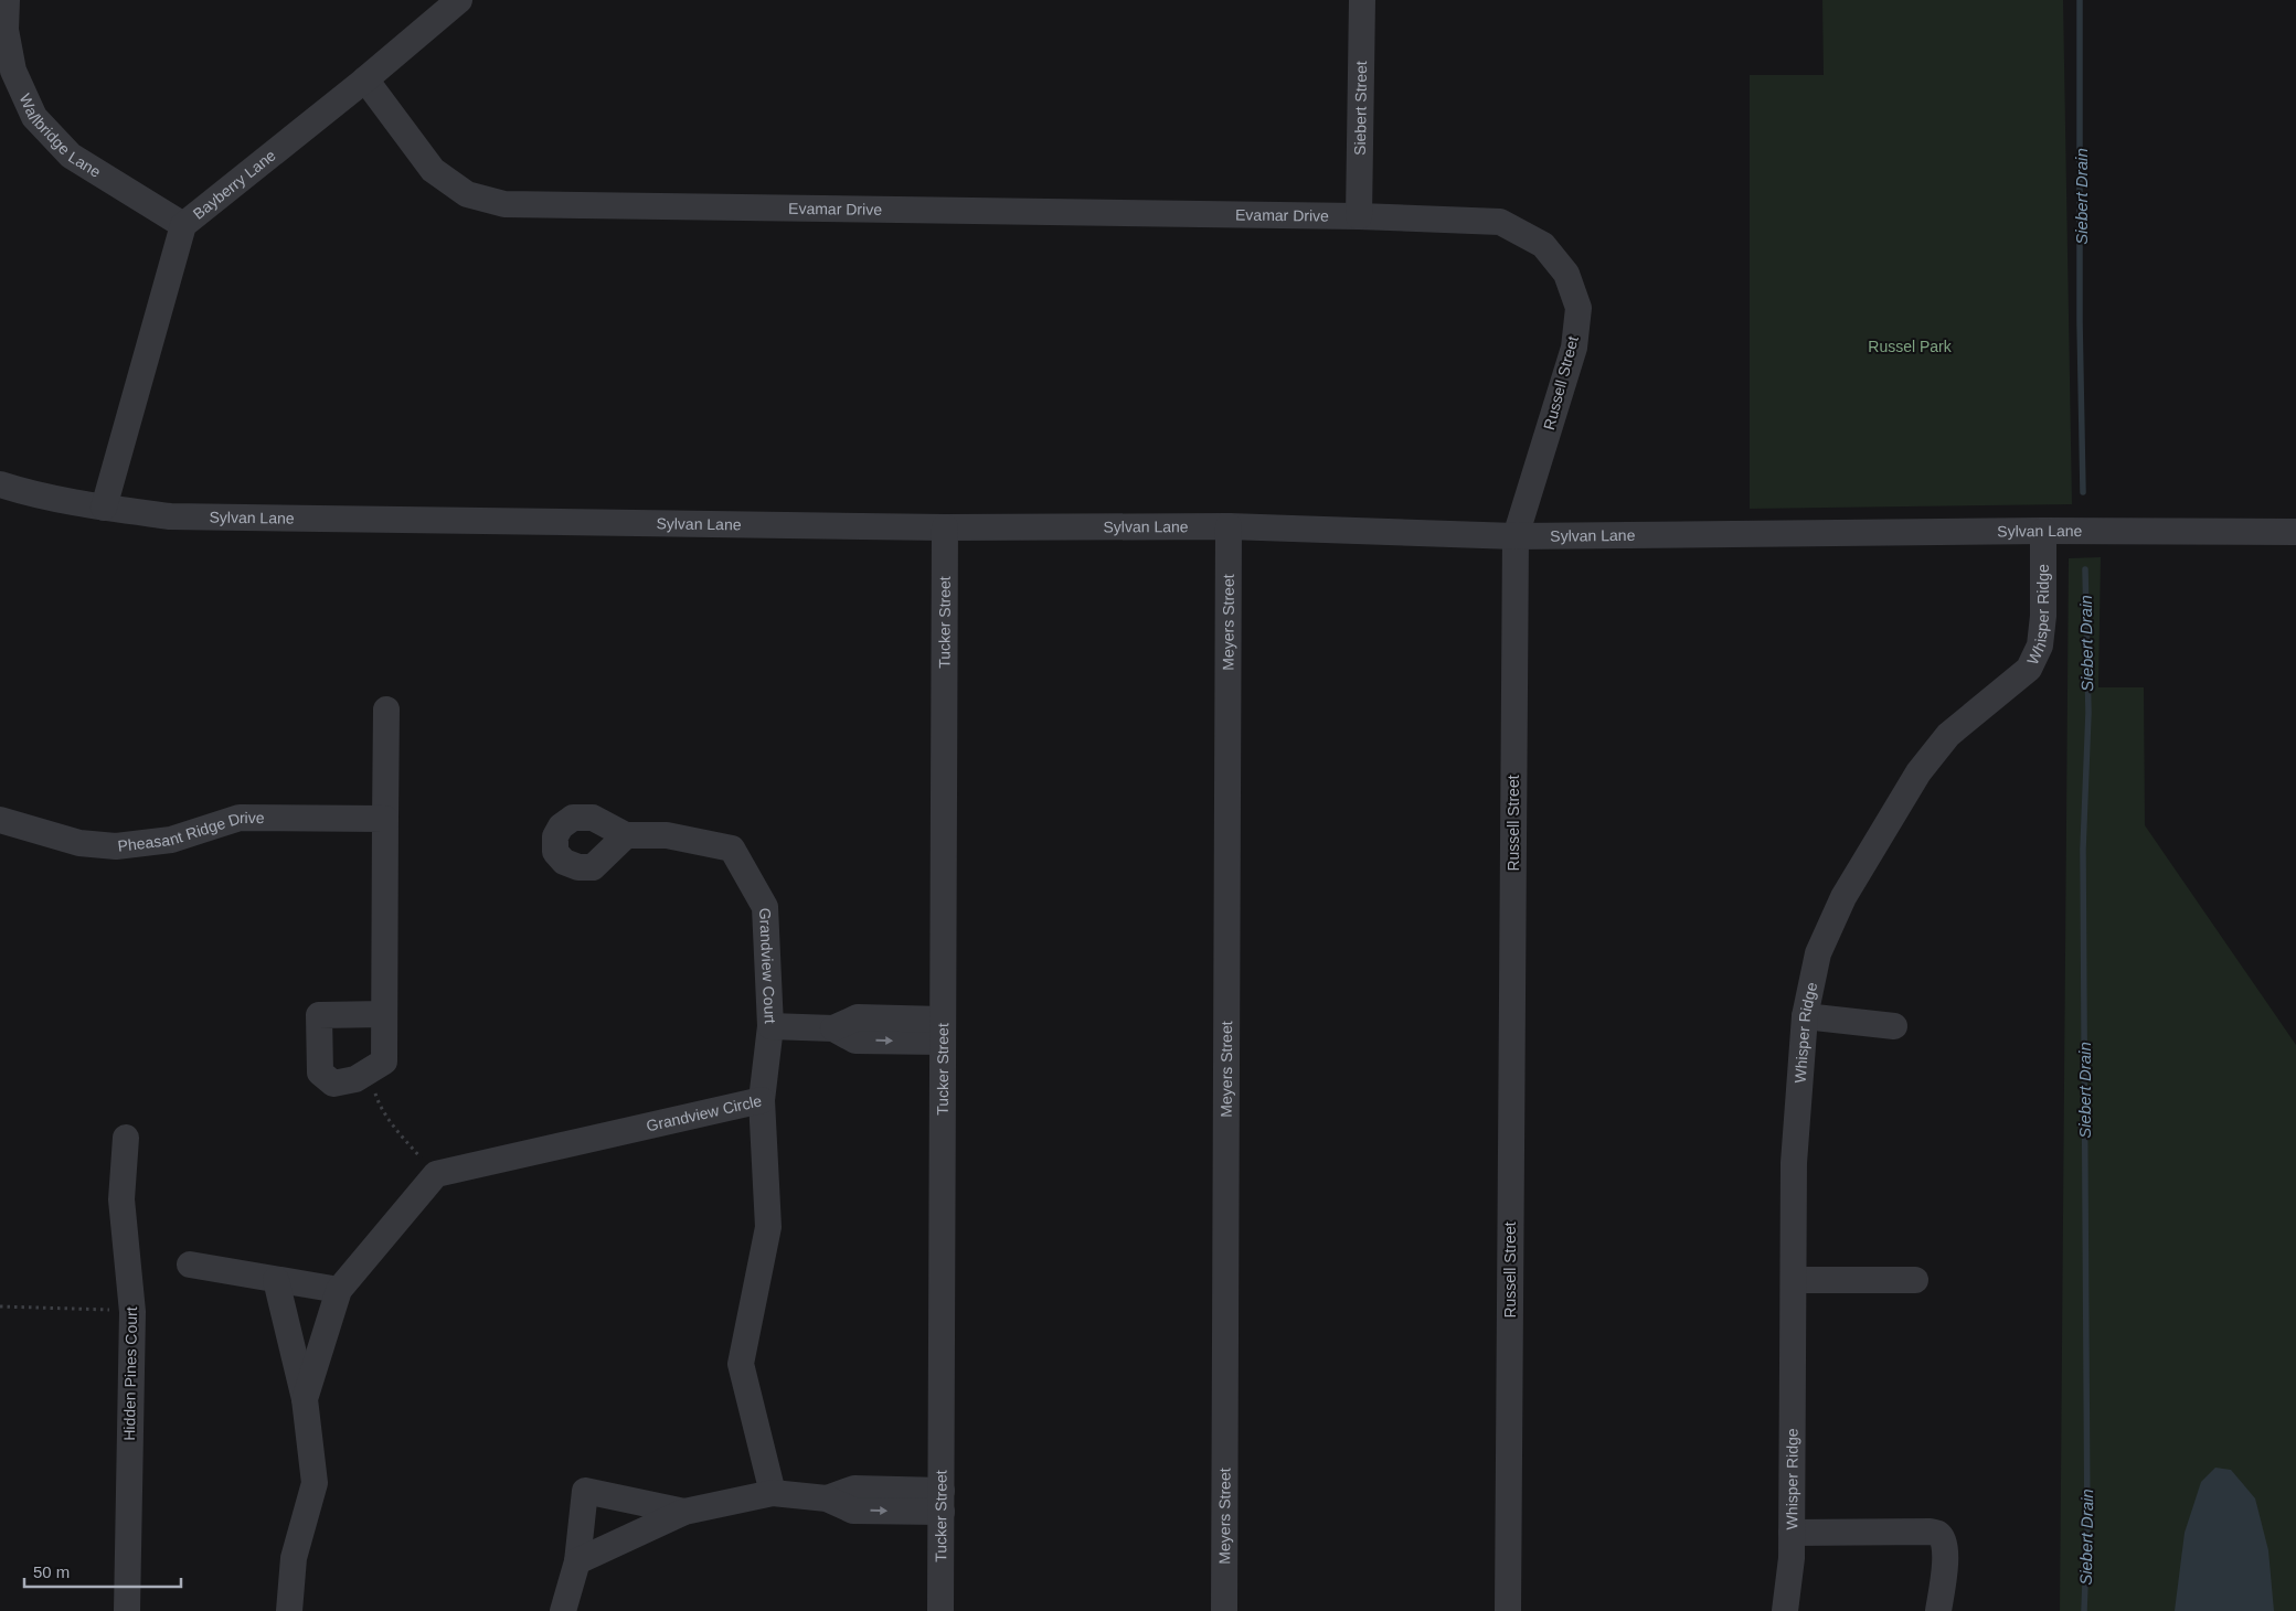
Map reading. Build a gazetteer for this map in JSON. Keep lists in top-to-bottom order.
{
  "streets": {
    "street": [
      "Siebert Street",
      "Wallbridge Lane",
      "Bayberry Lane",
      "Evamar Drive",
      "Russell Street",
      "Sylvan Lane",
      "Whisper Ridge",
      "Tucker Street",
      "Meyers Street",
      "Pheasant Ridge Drive",
      "Grandview Court",
      "Grandview Circle",
      "Hidden Pines Court"
    ]
  },
  "crossings": [
    ["Siebert Street", "Evamar Drive"],
    ["Siebert Street", "Russell Street"],
    ["Wallbridge Lane", "Bayberry Lane"],
    ["Bayberry Lane", "Evamar Drive"],
    ["Bayberry Lane", "Sylvan Lane"],
    ["Evamar Drive", "Russell Street"],
    ["Russell Street", "Sylvan Lane"],
    ["Sylvan Lane", "Whisper Ridge"],
    ["Sylvan Lane", "Tucker Street"],
    ["Sylvan Lane", "Meyers Street"],
    ["Grandview Court", "Grandview Circle"]
  ],
  "water": ["Siebert Drain"],
  "parks": ["Russel Park"],
  "scale_bar": "50 m"
}
